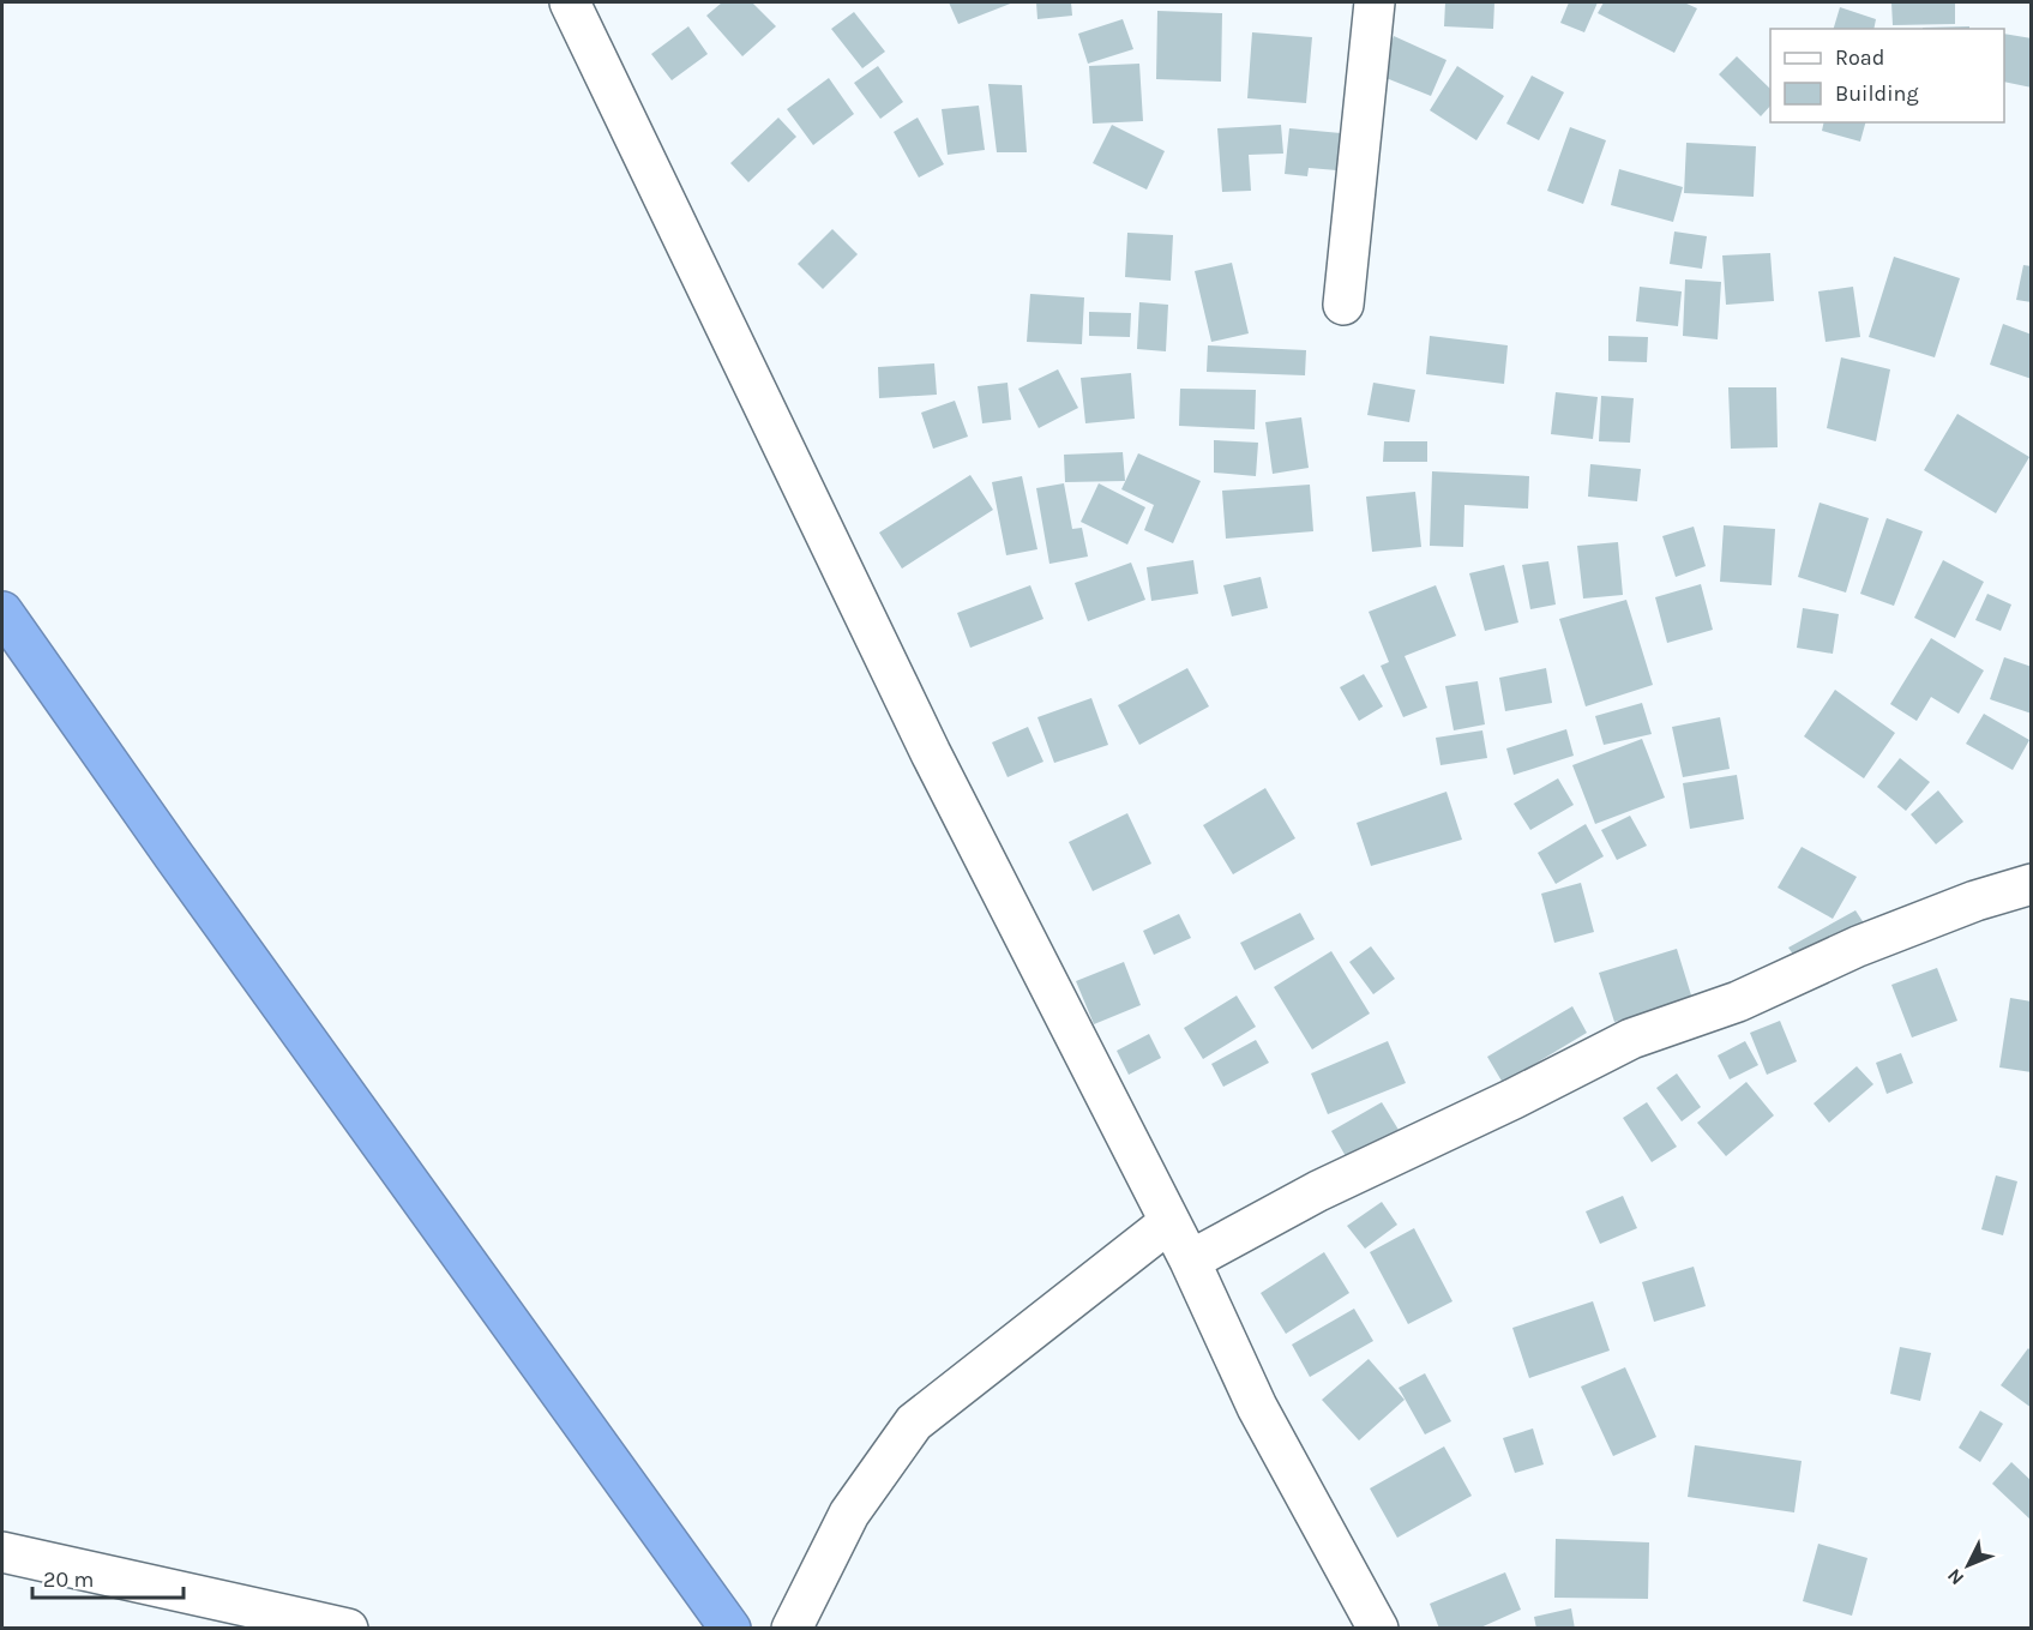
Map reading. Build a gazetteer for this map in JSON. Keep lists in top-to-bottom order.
{
  "legend": ["Road", "Building"],
  "scale_bar": "20 m",
  "north": "bottom left"
}
